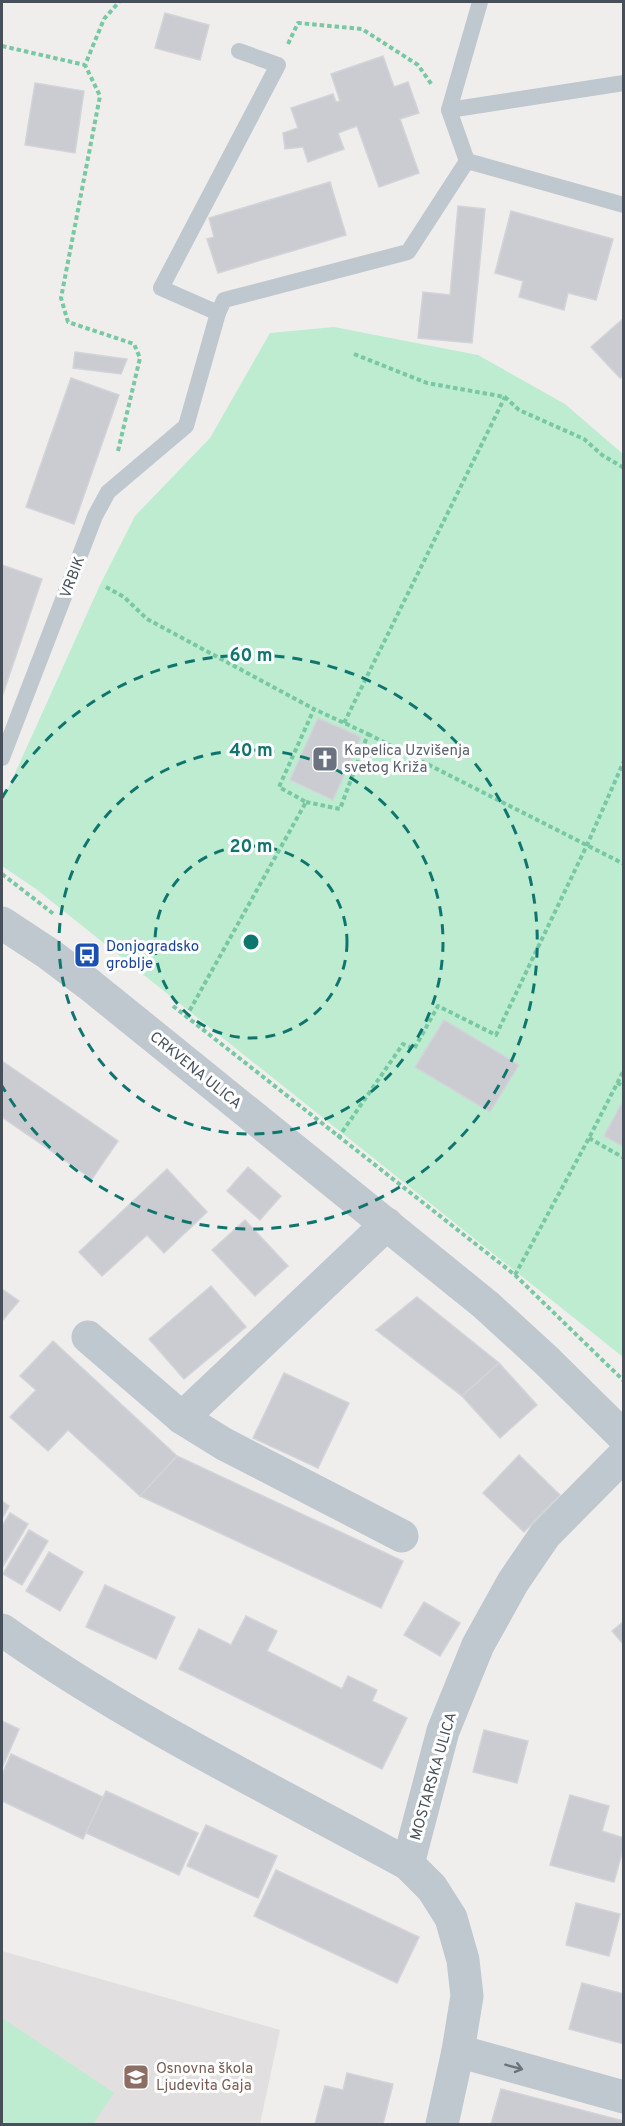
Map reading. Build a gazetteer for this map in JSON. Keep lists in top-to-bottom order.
{
  "streets": {
    "street": ["CRKVENA ULICA", "MOSTARSKA ULICA"],
    "lane": ["VRBIK"]
  },
  "places": {
    "church": ["Kapelica Uzvišenja svetog Križa"],
    "bus stop": ["Donjogradsko groblje"],
    "school or university": ["Osnovna škola Ljudevita Gaja"]
  },
  "rings": ["60 m", "40 m", "20 m"]
}
